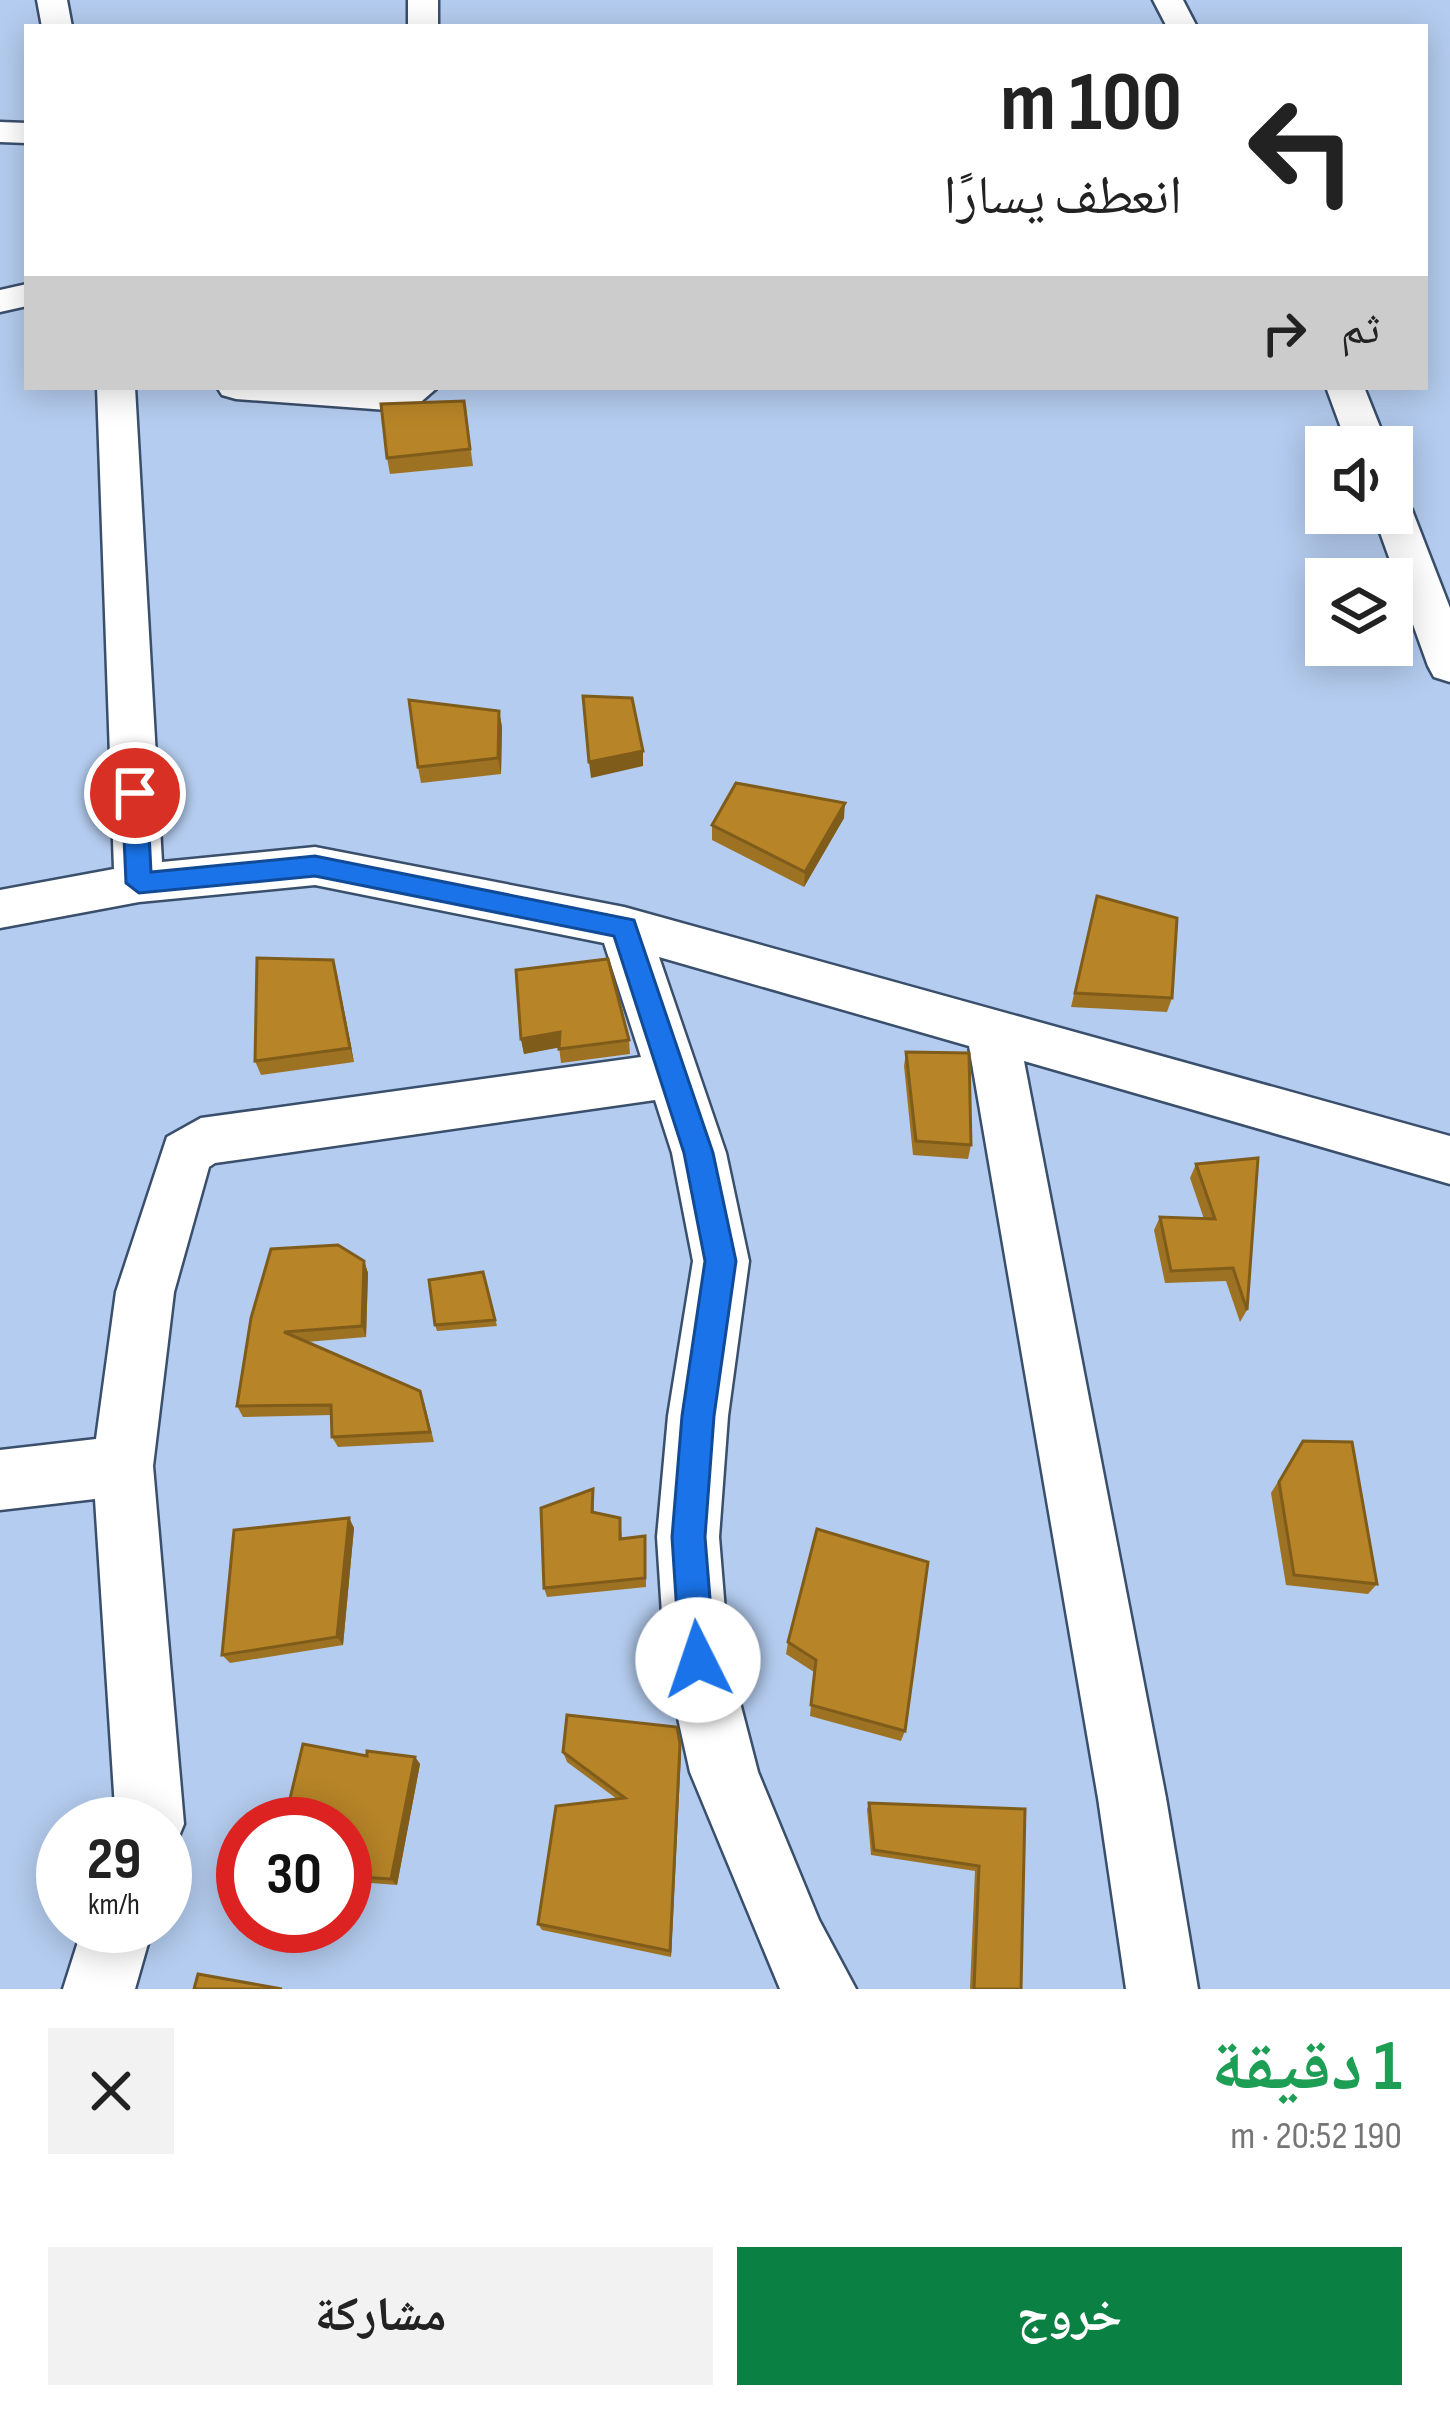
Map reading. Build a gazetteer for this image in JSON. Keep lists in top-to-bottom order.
{
  "page": {
    "turn": ["100 m", "انعطف يسارًا"],
    "then": "ثم",
    "speed": "29 km/h",
    "limit": "30",
    "heading": ["1 دقيقة", "190 m · 20:52"],
    "buttons": ["خروج", "مشاركة"]
  }
}
